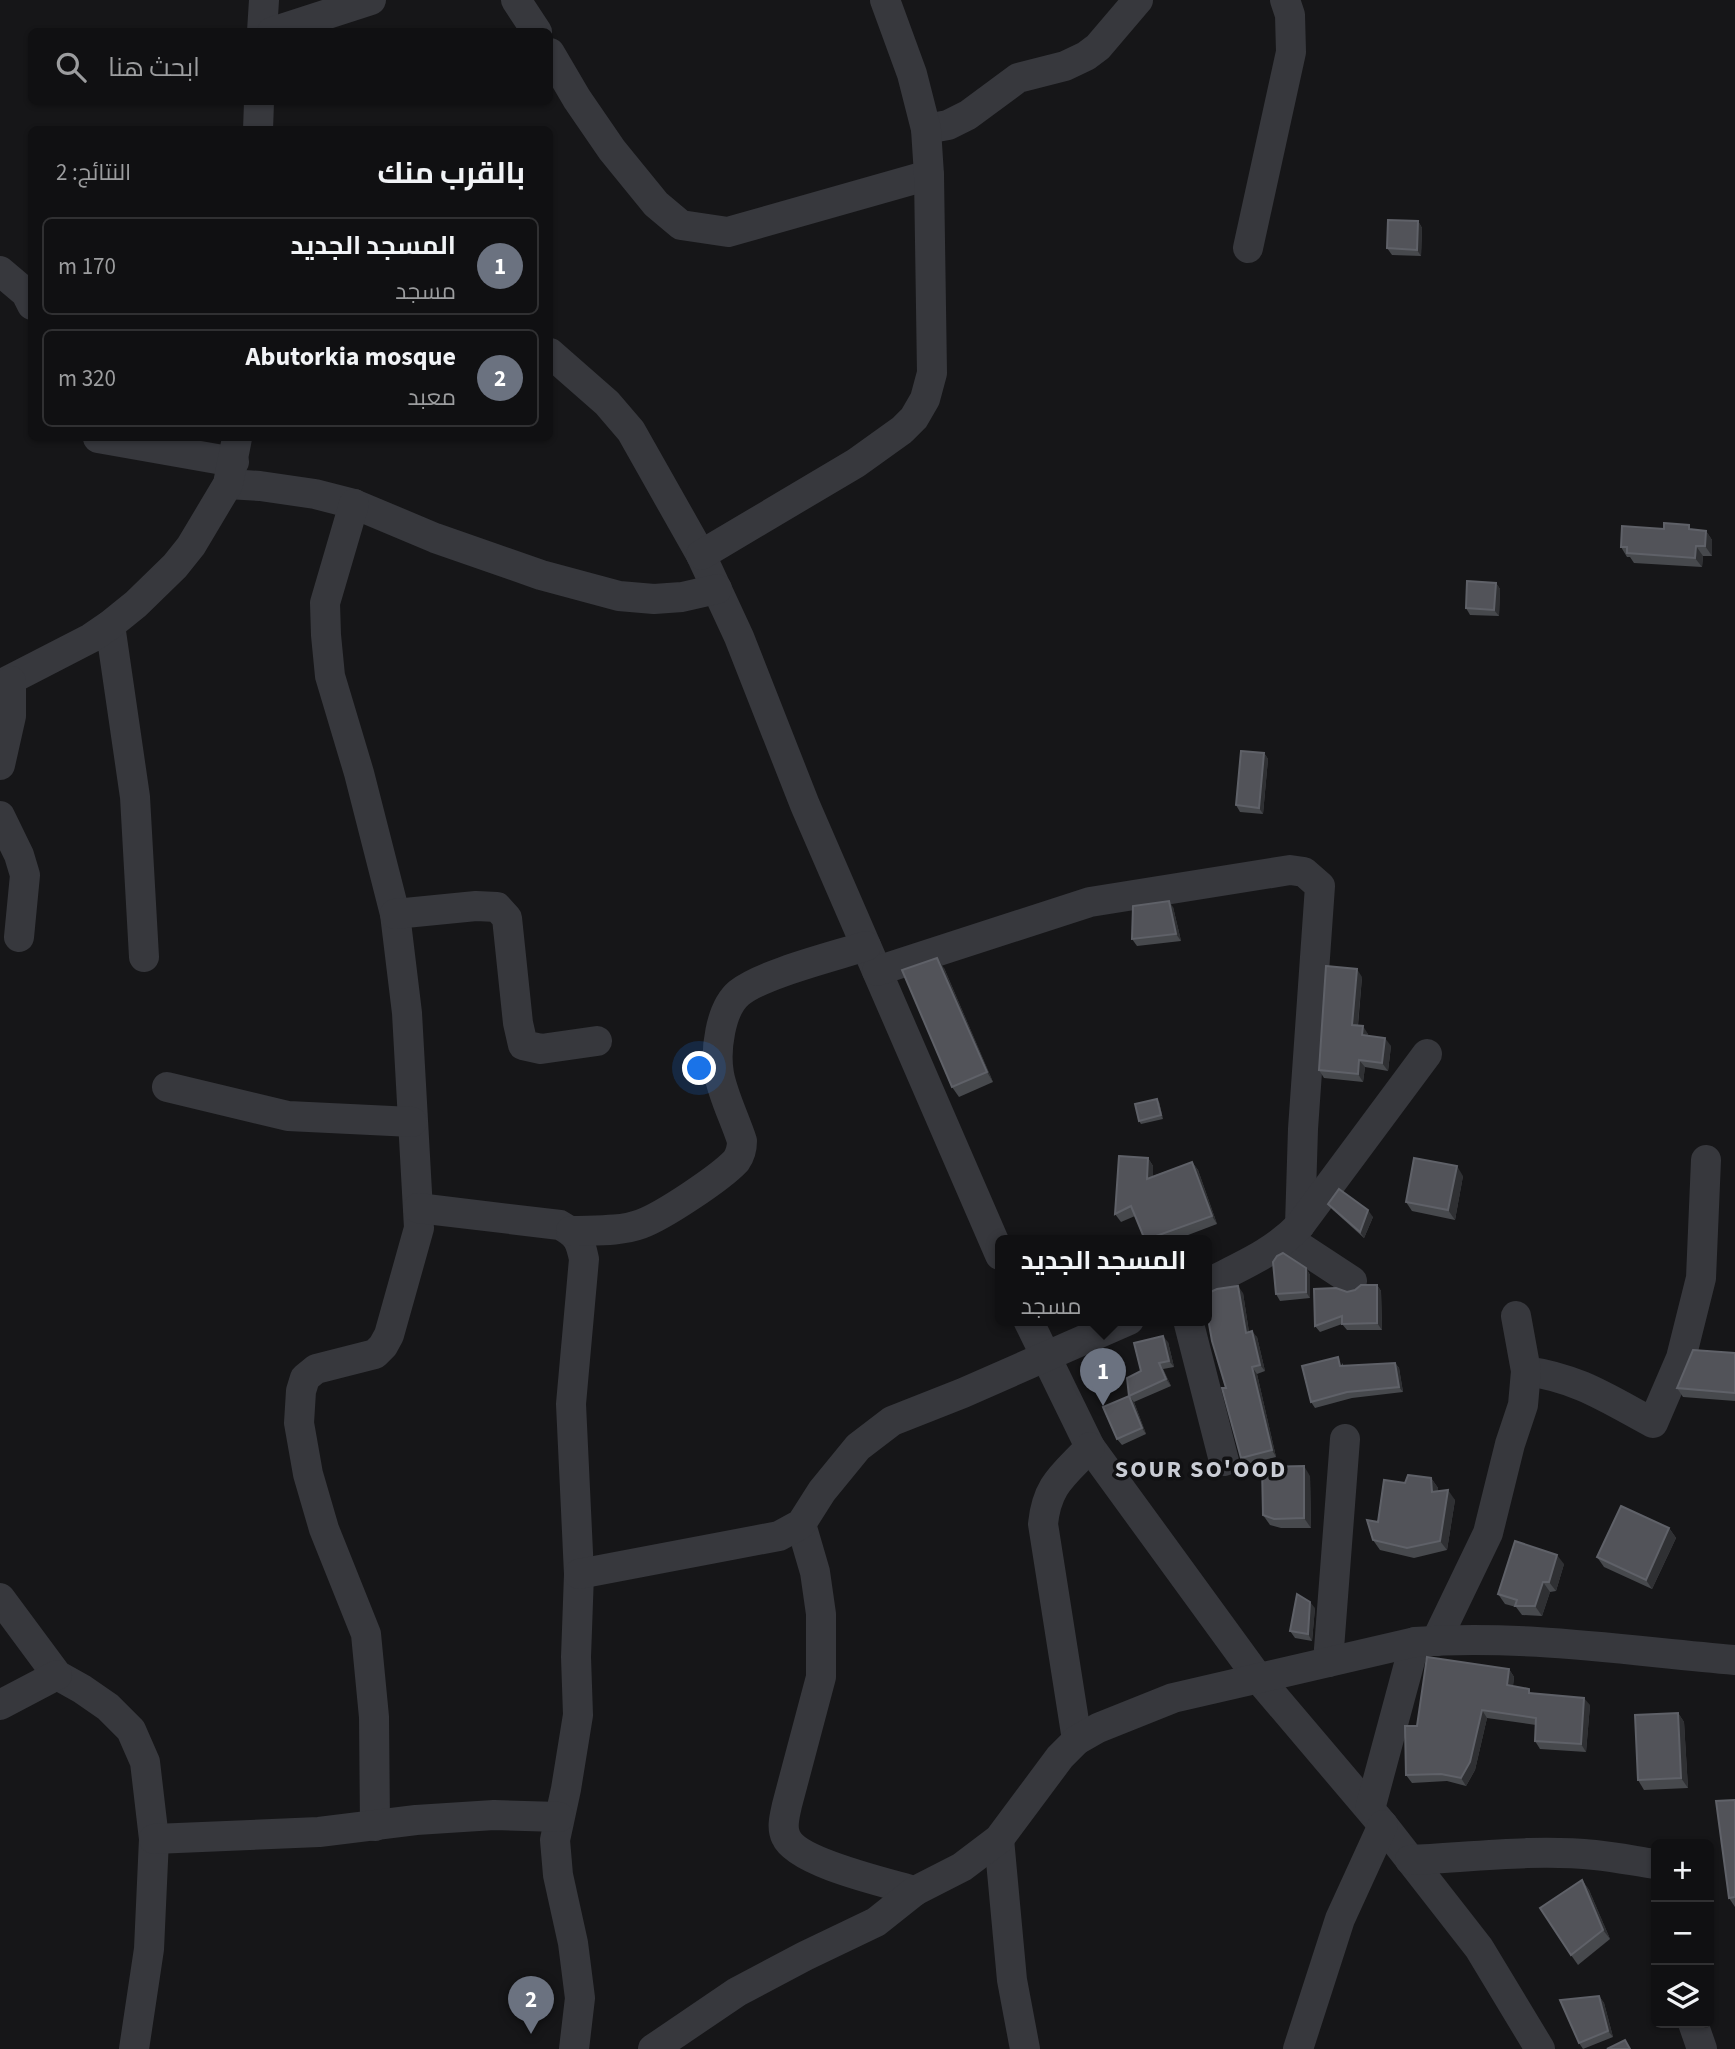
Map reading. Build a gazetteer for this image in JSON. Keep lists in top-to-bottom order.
{
  "districts": ["SOUR SO'OOD"],
  "page": {
    "search": "ابحث هنا",
    "heading": ["بالقرب منك", "النتائج: 2"],
    "list": [
      {
        "mark": "1",
        "name": "المسجد الجديد",
        "note": "مسجد",
        "value": "170 m"
      },
      {
        "mark": "2",
        "name": "Abutorkia mosque",
        "note": "معبد",
        "value": "320 m"
      }
    ],
    "popup": ["المسجد الجديد", "مسجد"],
    "pins": ["1", "2"],
    "map_buttons": ["+", "−"]
  }
}
